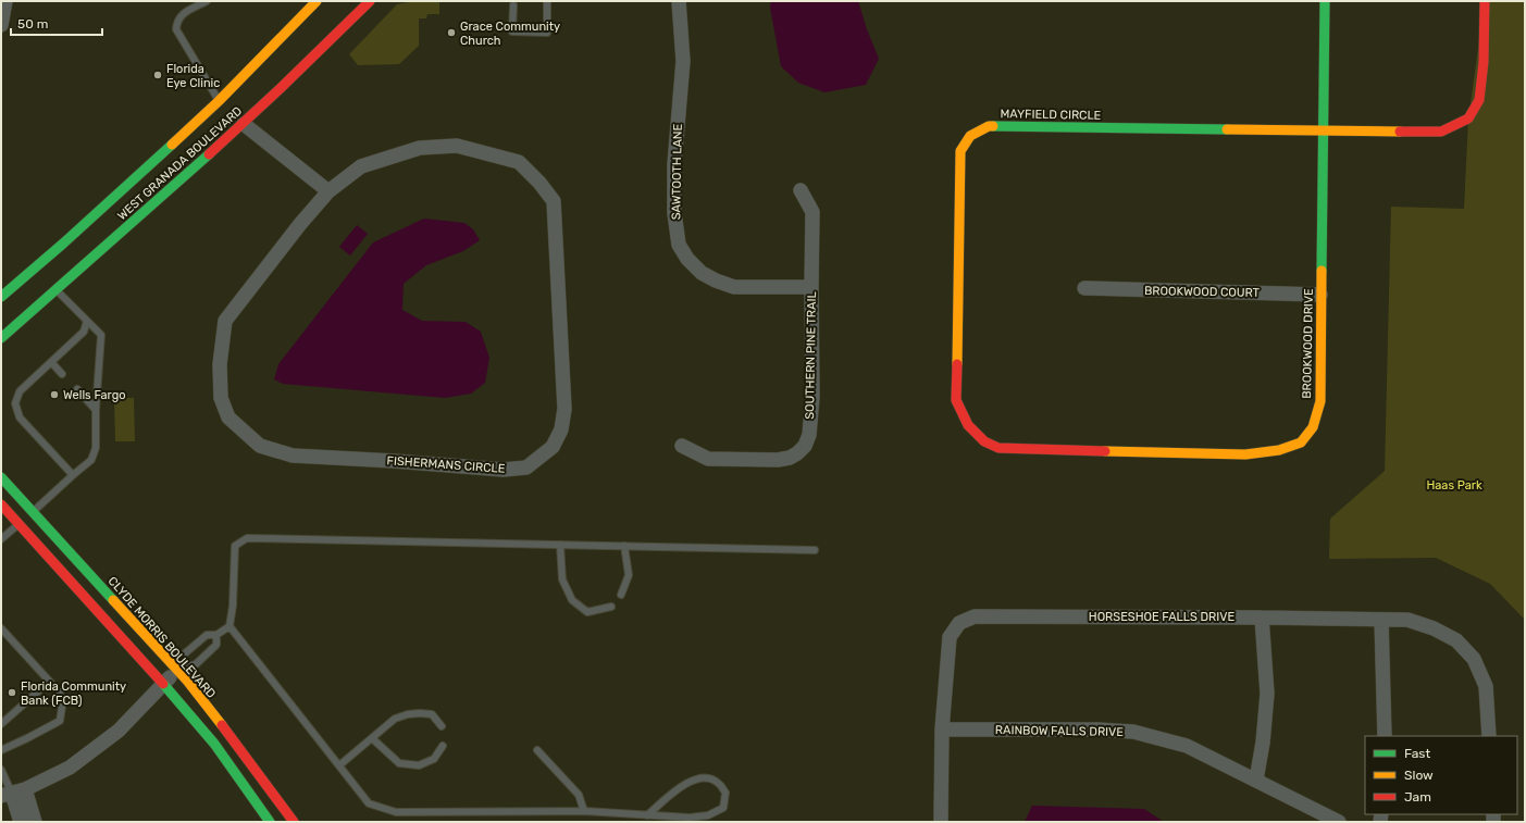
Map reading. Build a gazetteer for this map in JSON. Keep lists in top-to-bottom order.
{
  "streets": {
    "street": [
      "MAYFIELD CIRCLE",
      "WEST GRANADA BOULEVARD",
      "SAWTOOTH LANE",
      "BROOKWOOD COURT",
      "BROOKWOOD DRIVE",
      "SOUTHERN PINE TRAIL",
      "FISHERMANS CIRCLE",
      "HORSESHOE FALLS DRIVE",
      "CLYDE MORRIS BOULEVARD",
      "RAINBOW FALLS DRIVE"
    ]
  },
  "crossings": [
    ["MAYFIELD CIRCLE", "BROOKWOOD DRIVE"],
    ["SAWTOOTH LANE", "SOUTHERN PINE TRAIL"],
    ["BROOKWOOD COURT", "BROOKWOOD DRIVE"],
    ["HORSESHOE FALLS DRIVE", "RAINBOW FALLS DRIVE"]
  ],
  "parks": ["Haas Park"],
  "places": [
    "Grace Community Church",
    "Florida Eye Clinic",
    "Wells Fargo",
    "Florida Community Bank (FCB)"
  ],
  "legend": ["Fast", "Slow", "Jam"],
  "scale_bar": "50 m"
}
